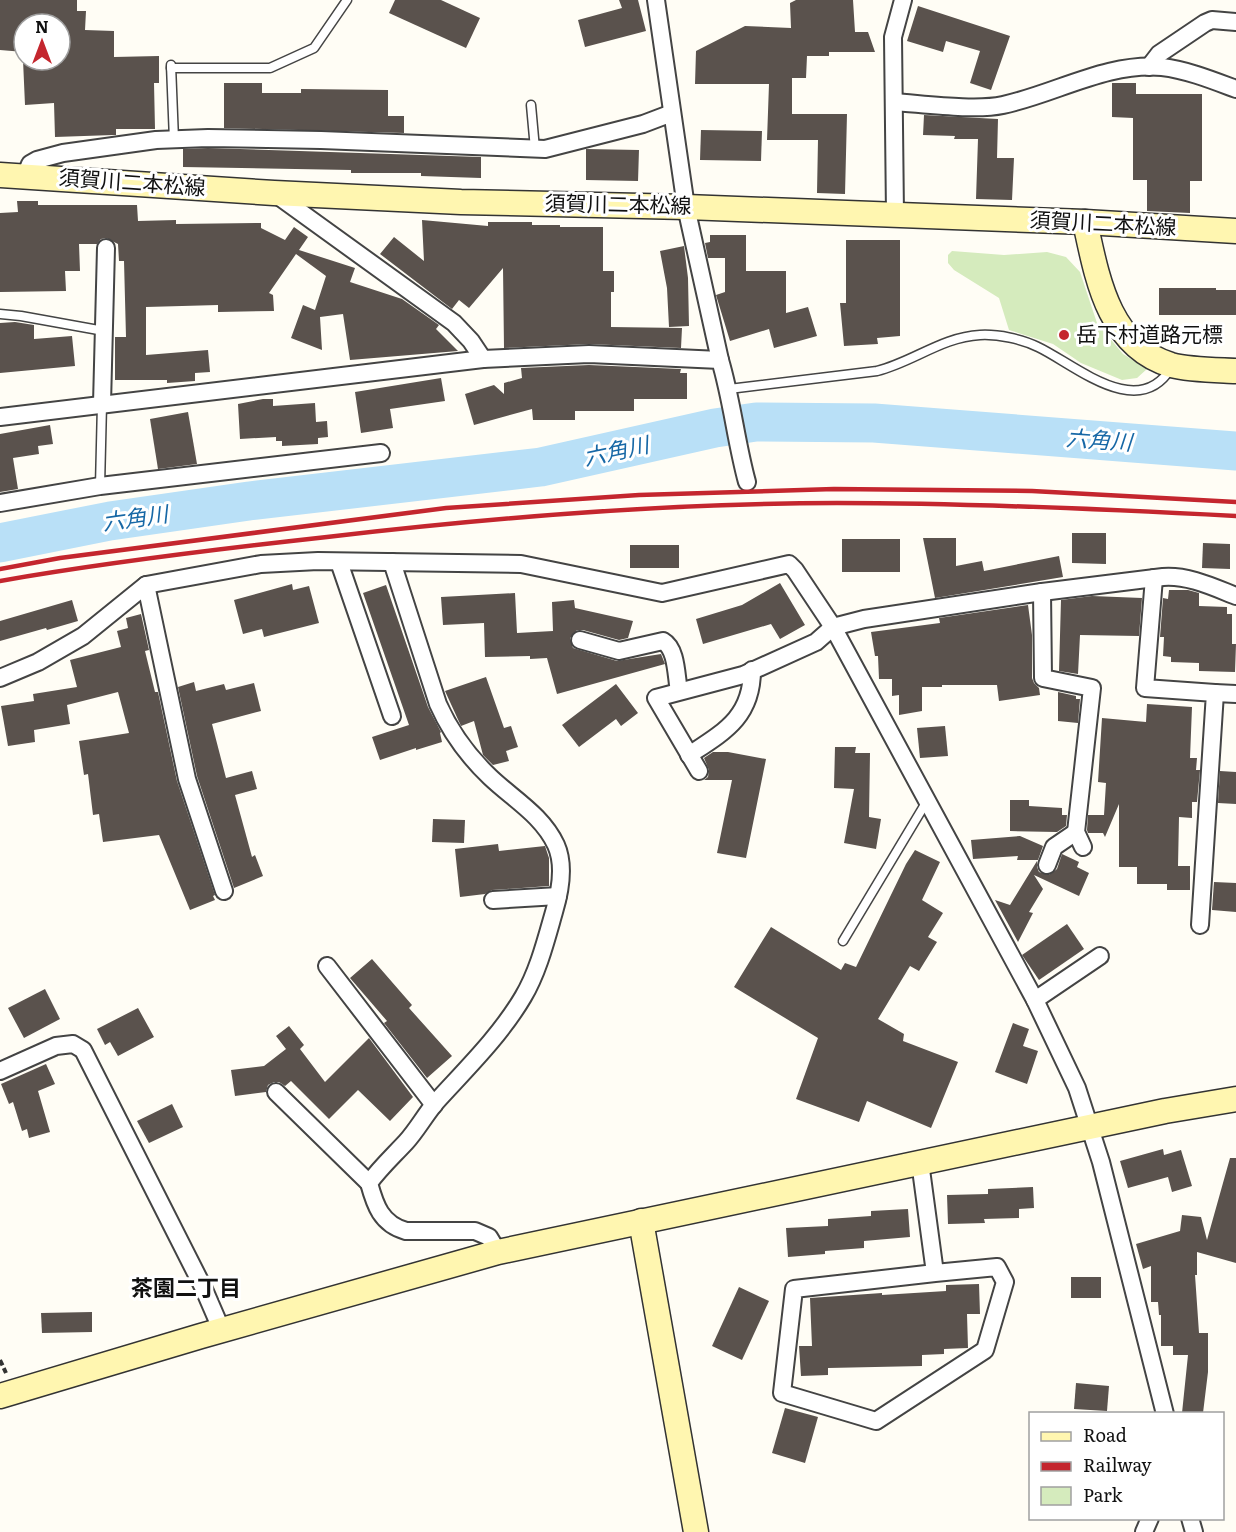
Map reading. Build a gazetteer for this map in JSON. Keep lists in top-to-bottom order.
{
  "streets": {
    "street": ["須賀川二本松線"]
  },
  "districts": ["茶園二丁目"],
  "water": ["六角川"],
  "places": ["岳下村道路元標"],
  "legend": ["Road", "Railway", "Park"],
  "north": "top"
}
